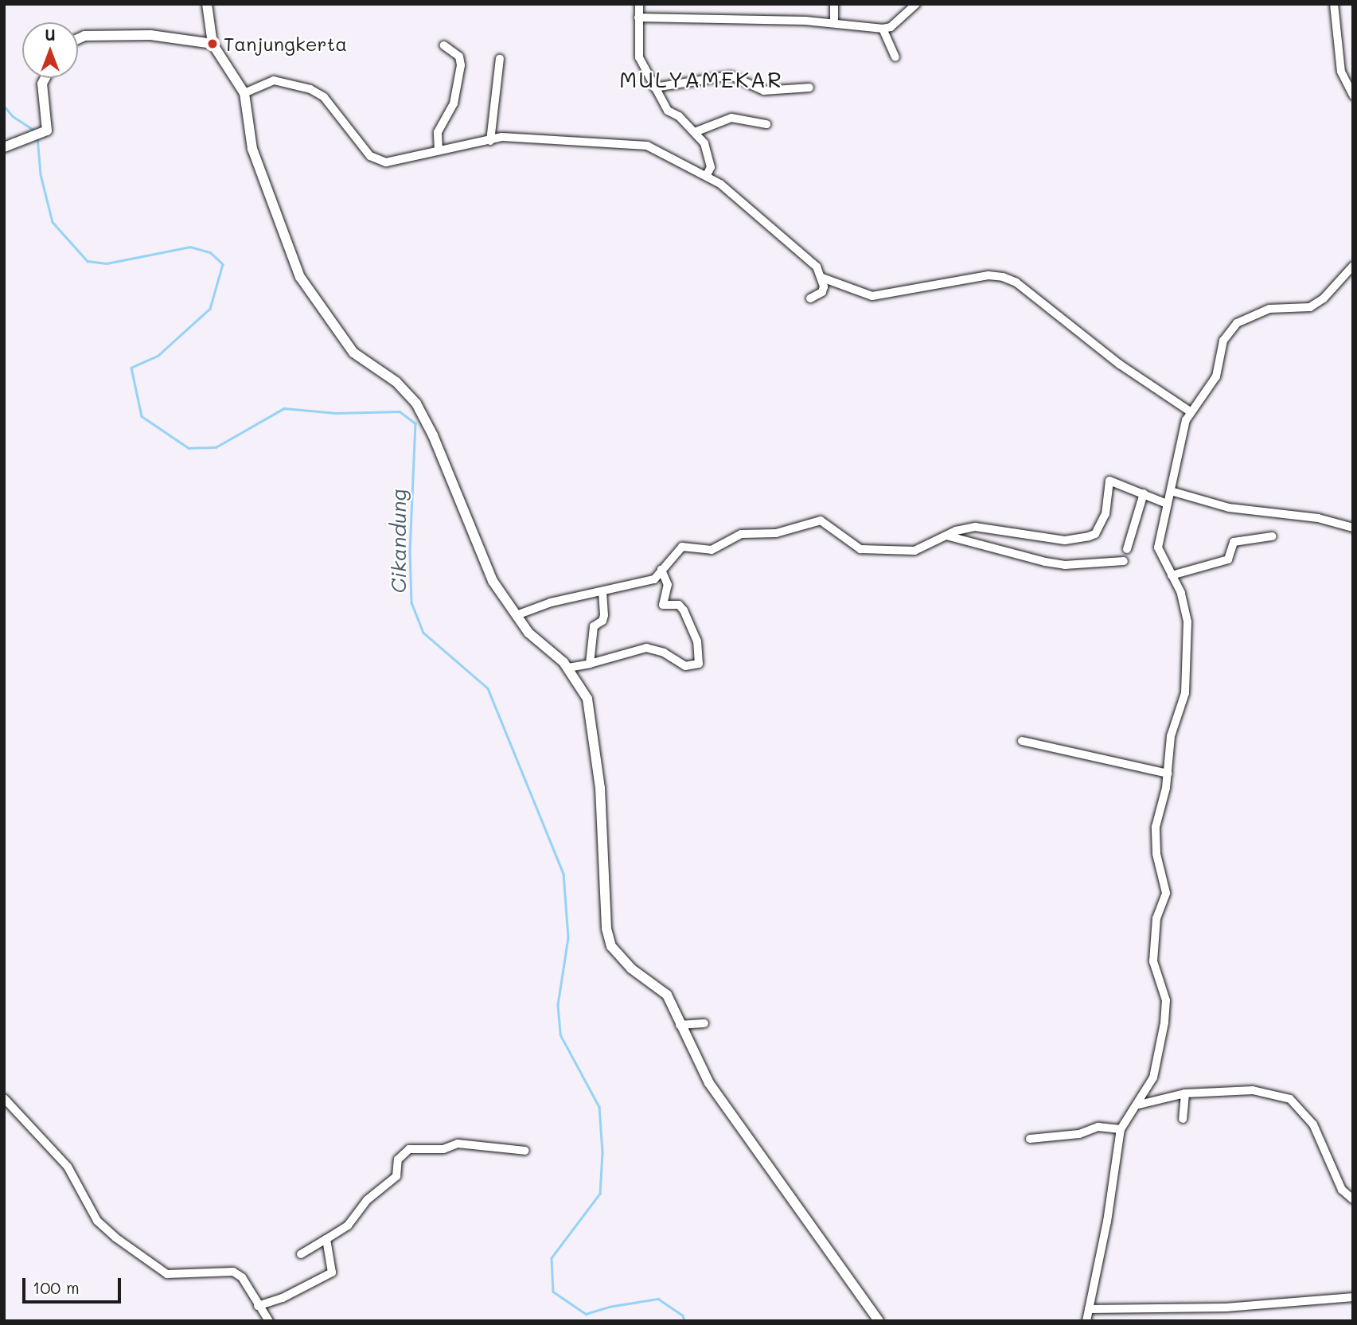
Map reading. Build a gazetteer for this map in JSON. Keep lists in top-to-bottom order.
{
  "districts": ["MULYAMEKAR"],
  "water": ["Cikandung"],
  "places": ["Tanjungkerta"],
  "scale_bar": "100 m",
  "north": "top"
}
